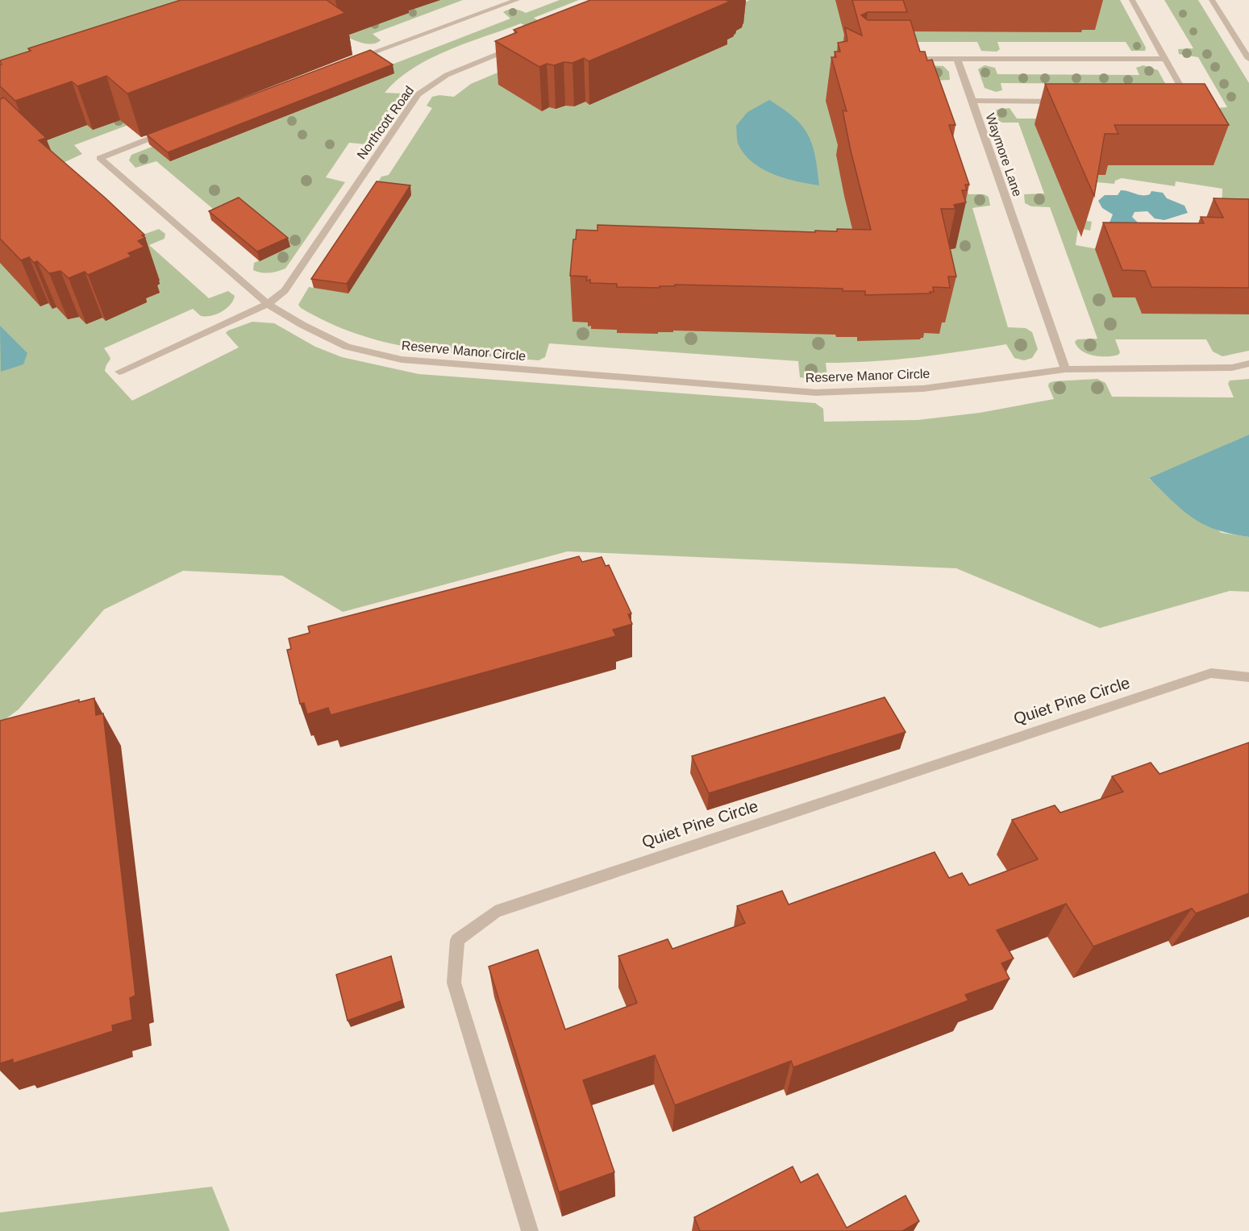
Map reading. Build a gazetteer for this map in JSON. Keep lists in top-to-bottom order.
{
  "streets": {
    "street": [
      "Northcott Road",
      "Waymore Lane",
      "Reserve Manor Circle",
      "Quiet Pine Circle"
    ]
  },
  "crossings": [
    ["Northcott Road", "Reserve Manor Circle"],
    ["Waymore Lane", "Reserve Manor Circle"]
  ]
}
